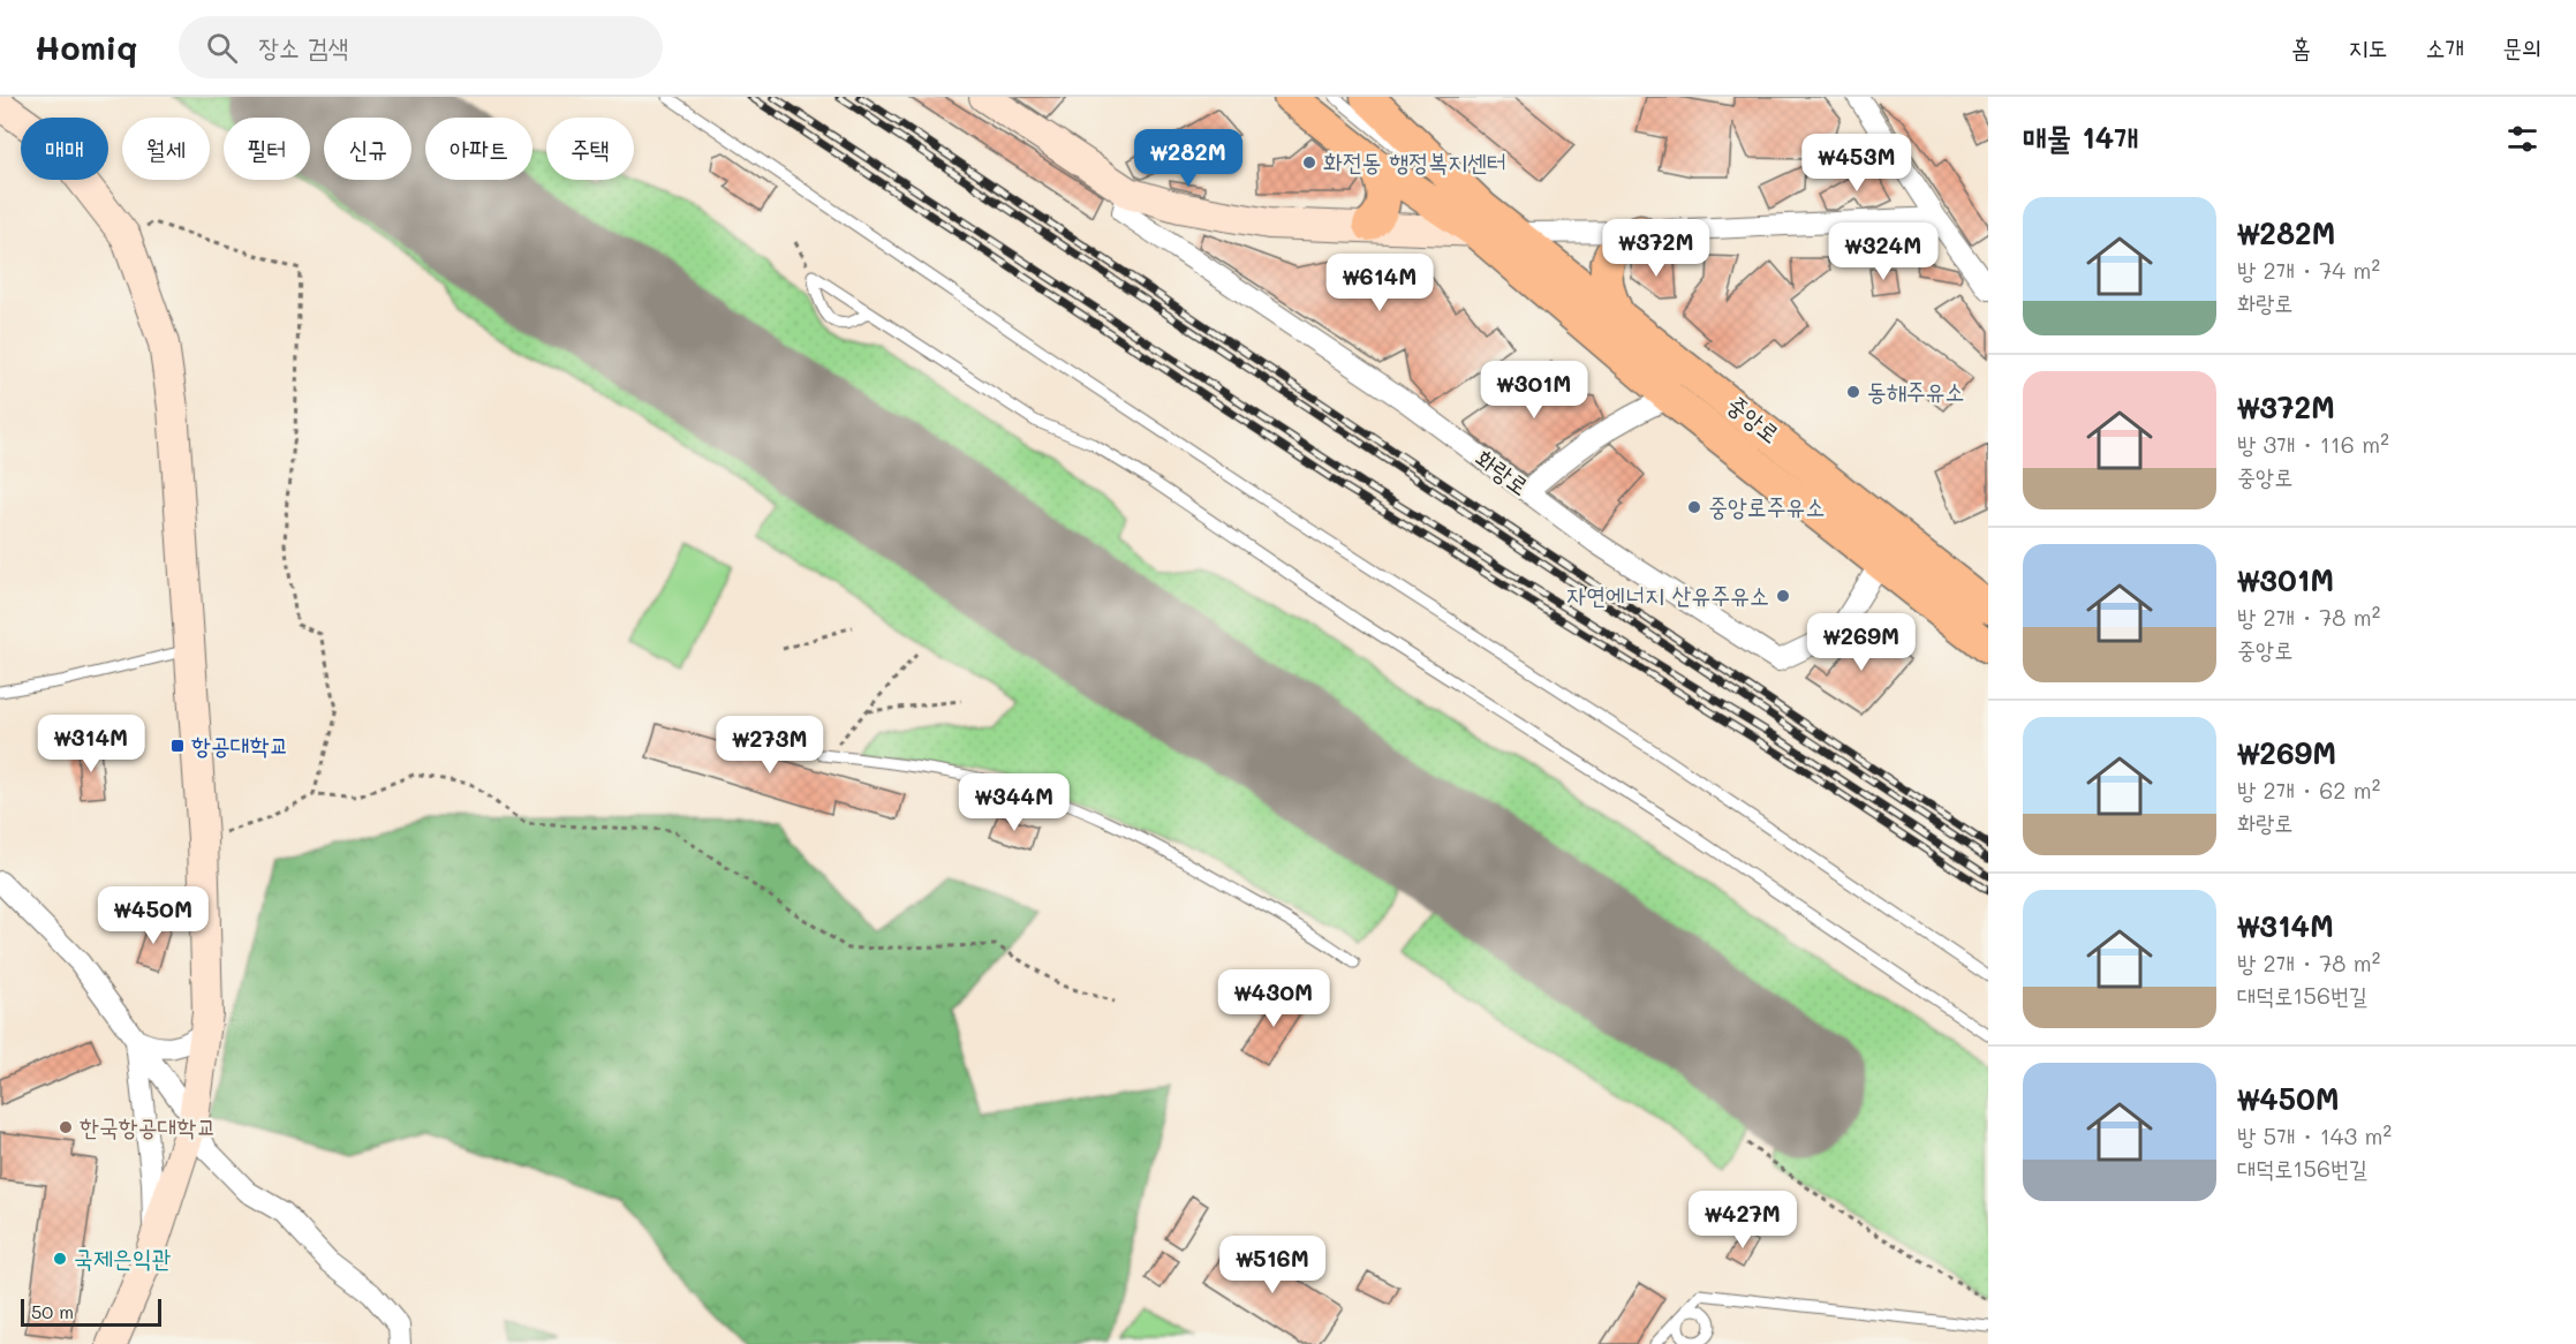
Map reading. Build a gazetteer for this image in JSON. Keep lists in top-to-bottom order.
{
  "streets": {
    "main road": ["중앙로"],
    "street": ["화랑로"]
  },
  "crossings": [
    ["중앙로", "화랑로"]
  ],
  "places": {
    "other": [
      "화전동 행정복지센터",
      "동해주유소",
      "중앙로주유소",
      "자연에너지 산유주유소",
      "한국항공대학교",
      "국제은익관"
    ],
    "transit": ["항공대학교"]
  },
  "scale_bar": "50 m",
  "page": {
    "header": "Homiq",
    "search": "장소 검색",
    "nav": [
      "홈",
      "지도",
      "소개",
      "문의"
    ],
    "heading": "매물 14개",
    "chip": [
      "매매",
      "월세",
      "필터",
      "신규",
      "아파트",
      "주택"
    ],
    "price": [
      "₩282M",
      "₩453M",
      "₩372M",
      "₩324M",
      "₩614M",
      "₩301M",
      "₩269M",
      "₩314M",
      "₩273M",
      "₩344M",
      "₩450M",
      "₩430M",
      "₩427M",
      "₩516M"
    ],
    "list": [
      {
        "name": "₩282M",
        "note": "방 2개 · 74 m² · 화랑로"
      },
      {
        "name": "₩372M",
        "note": "방 3개 · 116 m² · 중앙로"
      },
      {
        "name": "₩301M",
        "note": "방 2개 · 78 m² · 중앙로"
      },
      {
        "name": "₩269M",
        "note": "방 2개 · 62 m² · 화랑로"
      },
      {
        "name": "₩314M",
        "note": "방 2개 · 78 m² · 대덕로156번길"
      },
      {
        "name": "₩450M",
        "note": "방 5개 · 143 m² · 대덕로156번길"
      }
    ],
    "scale": "50 m"
  }
}
